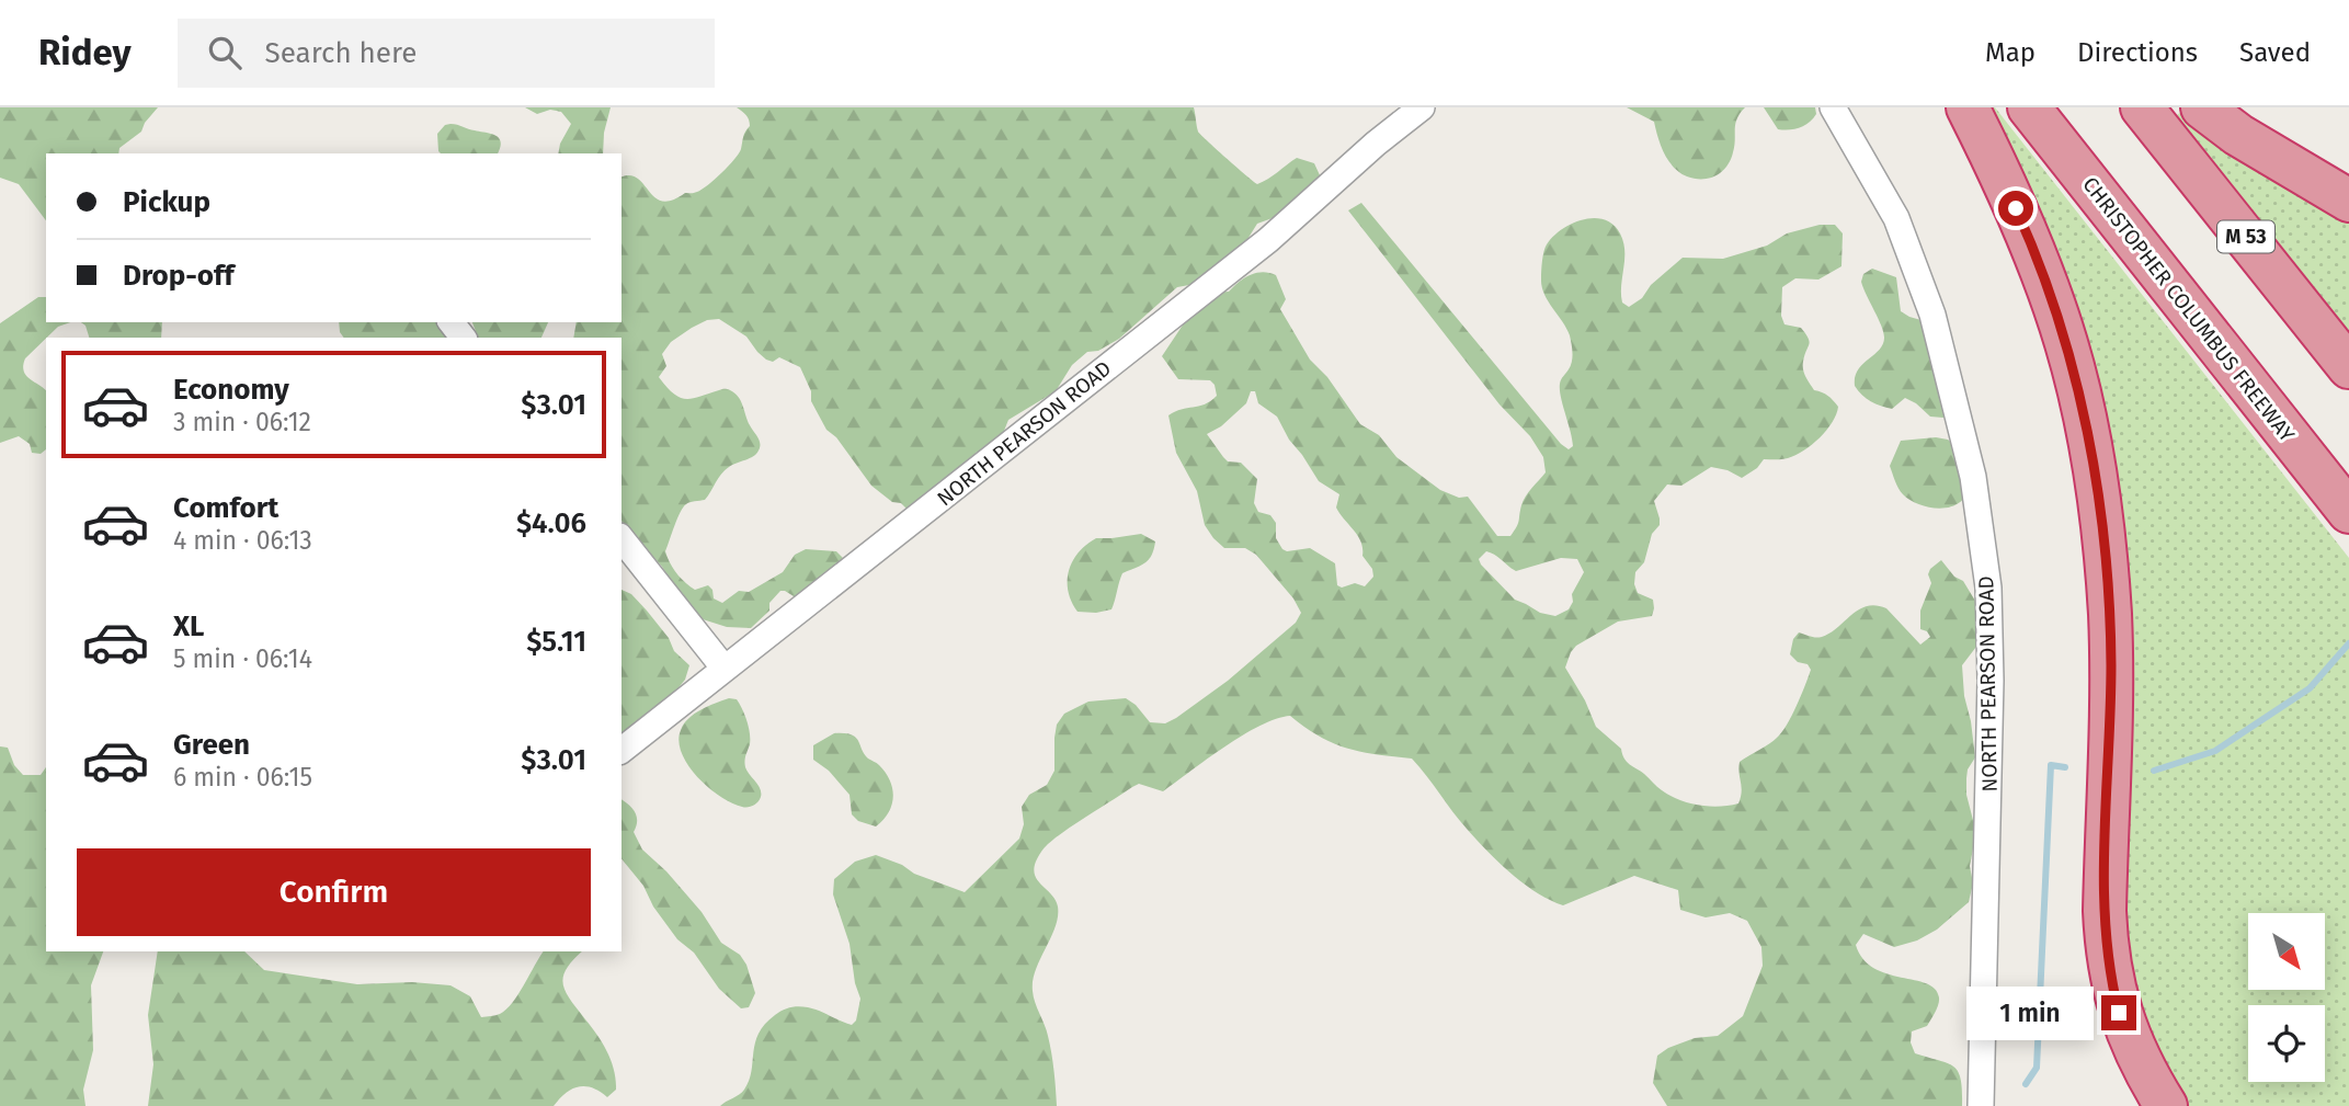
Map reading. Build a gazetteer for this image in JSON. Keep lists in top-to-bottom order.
{
  "streets": {
    "highway": ["M 53", "CHRISTOPHER COLUMBUS FREEWAY"],
    "street": ["NORTH PEARSON ROAD"]
  },
  "north": "bottom right",
  "page": {
    "header": "Ridey",
    "search": "Search here",
    "nav": ["Map", "Directions", "Saved"],
    "banner": ["Pickup", "Drop-off"],
    "list": [
      {
        "name": "Economy",
        "note": "3 min · 06:12",
        "value": "$3.01"
      },
      {
        "name": "Comfort",
        "note": "4 min · 06:13",
        "value": "$4.06"
      },
      {
        "name": "XL",
        "note": "5 min · 06:14",
        "value": "$5.11"
      },
      {
        "name": "Green",
        "note": "6 min · 06:15",
        "value": "$3.01"
      }
    ],
    "buttons": "Confirm",
    "bubble": "1 min"
  }
}
